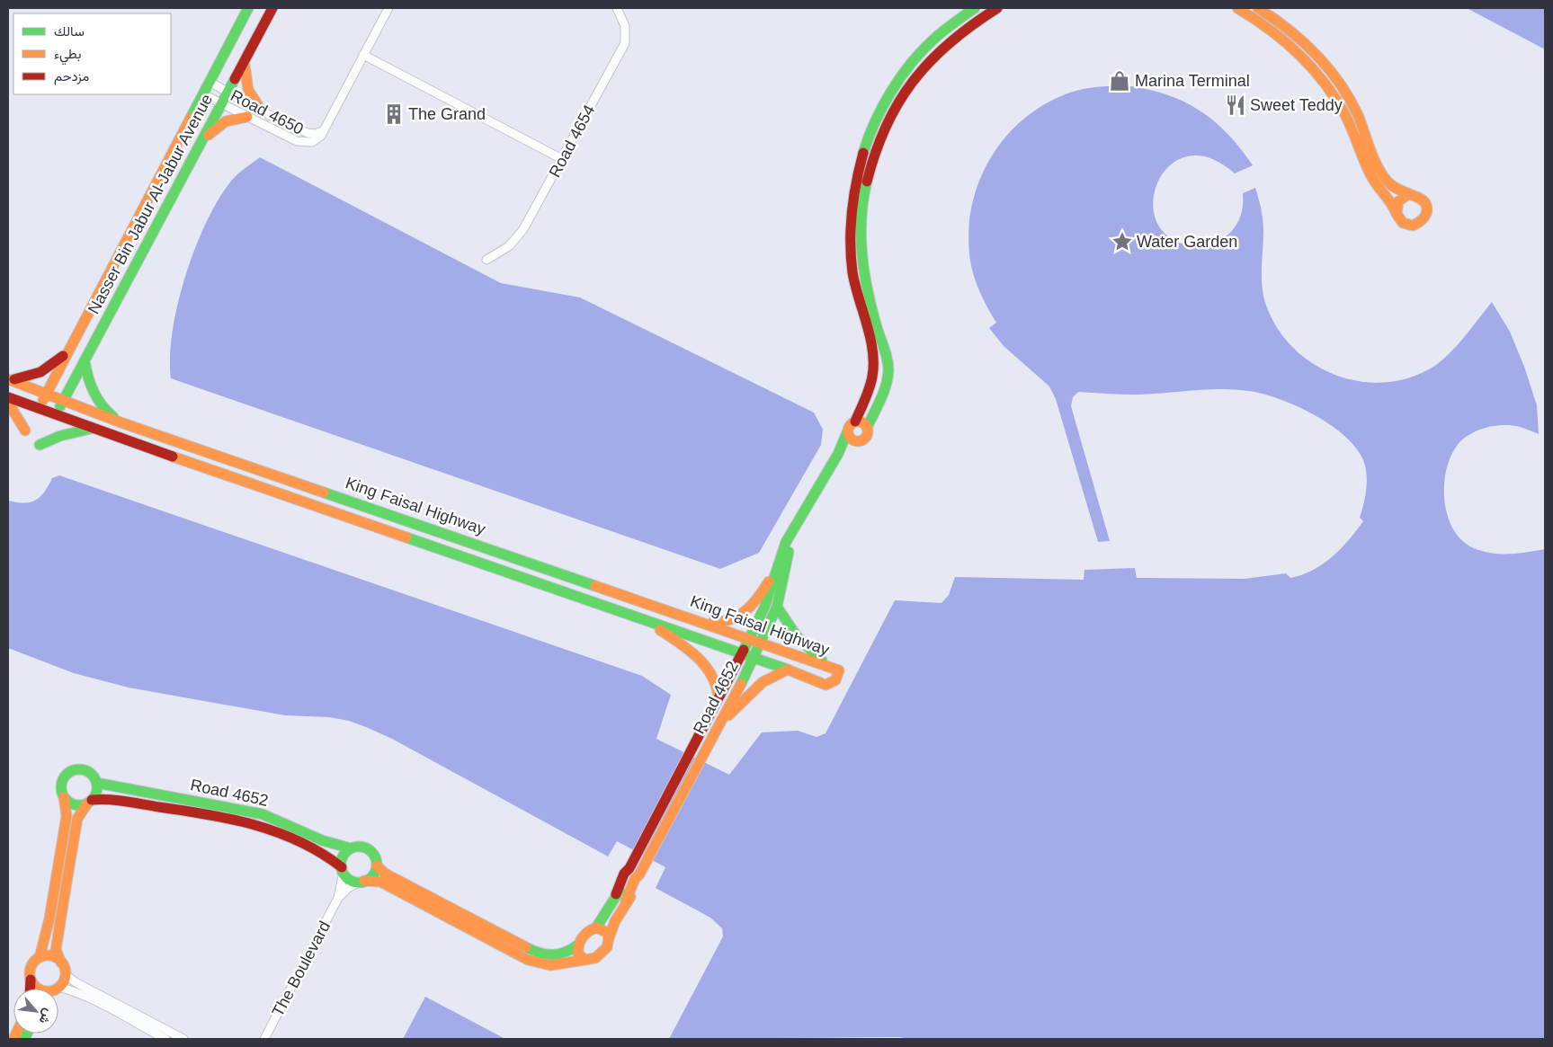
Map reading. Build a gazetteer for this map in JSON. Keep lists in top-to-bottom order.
{
  "streets": {
    "street": [
      "Road 4650",
      "Road 4654",
      "Nasser Bin Jabur Al-Jabur Avenue",
      "King Faisal Highway",
      "Road 4652",
      "The Boulevard"
    ]
  },
  "crossings": [
    ["Road 4650", "Nasser Bin Jabur Al-Jabur Avenue"],
    ["Nasser Bin Jabur Al-Jabur Avenue", "King Faisal Highway"],
    ["King Faisal Highway", "Road 4652"],
    ["Road 4652", "The Boulevard"]
  ],
  "places": {
    "shop": ["Marina Terminal"],
    "restaurant": ["Sweet Teddy"],
    "building": ["The Grand"],
    "place": ["Water Garden"]
  },
  "legend": ["سالك", "بطيء", "مزدحم"],
  "north": "bottom right"
}
